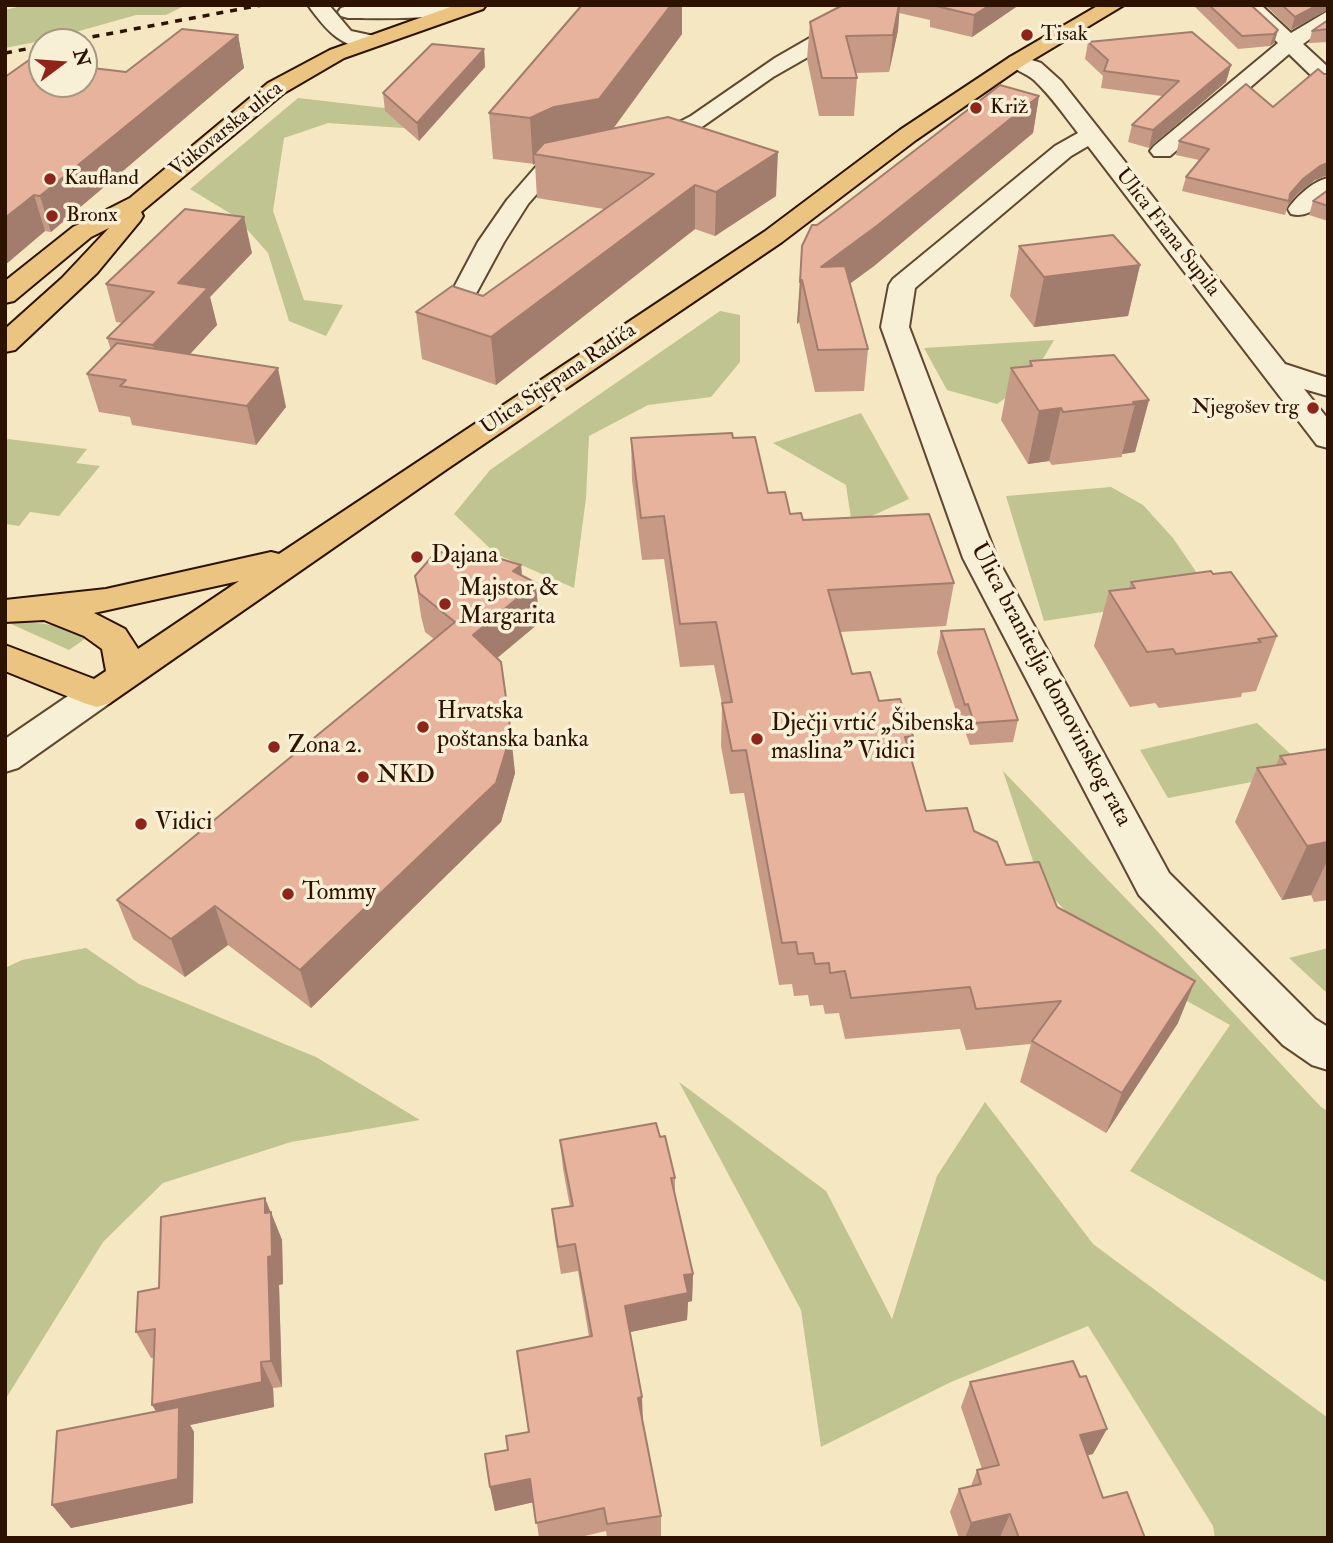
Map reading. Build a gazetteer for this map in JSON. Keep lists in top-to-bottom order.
{
  "streets": {
    "main road": ["Vukovarska ulica", "Ulica Stjepana Radića"],
    "street": ["Ulica Frana Supila", "Ulica branitelja domovinskog rata"]
  },
  "crossings": [
    ["Ulica Frana Supila", "Ulica Stjepana Radića"],
    ["Ulica Frana Supila", "Ulica branitelja domovinskog rata"]
  ],
  "places": [
    "Tisak",
    "Križ",
    "Kaufland",
    "Bronx",
    "Njegošev trg",
    "Dajana",
    "Majstor & Margarita",
    "Hrvatska poštanska banka",
    "Dječji vrtić „Šibenska maslina” Vidici",
    "Zona 2.",
    "NKD",
    "Vidici",
    "Tommy"
  ],
  "north": "right"
}
